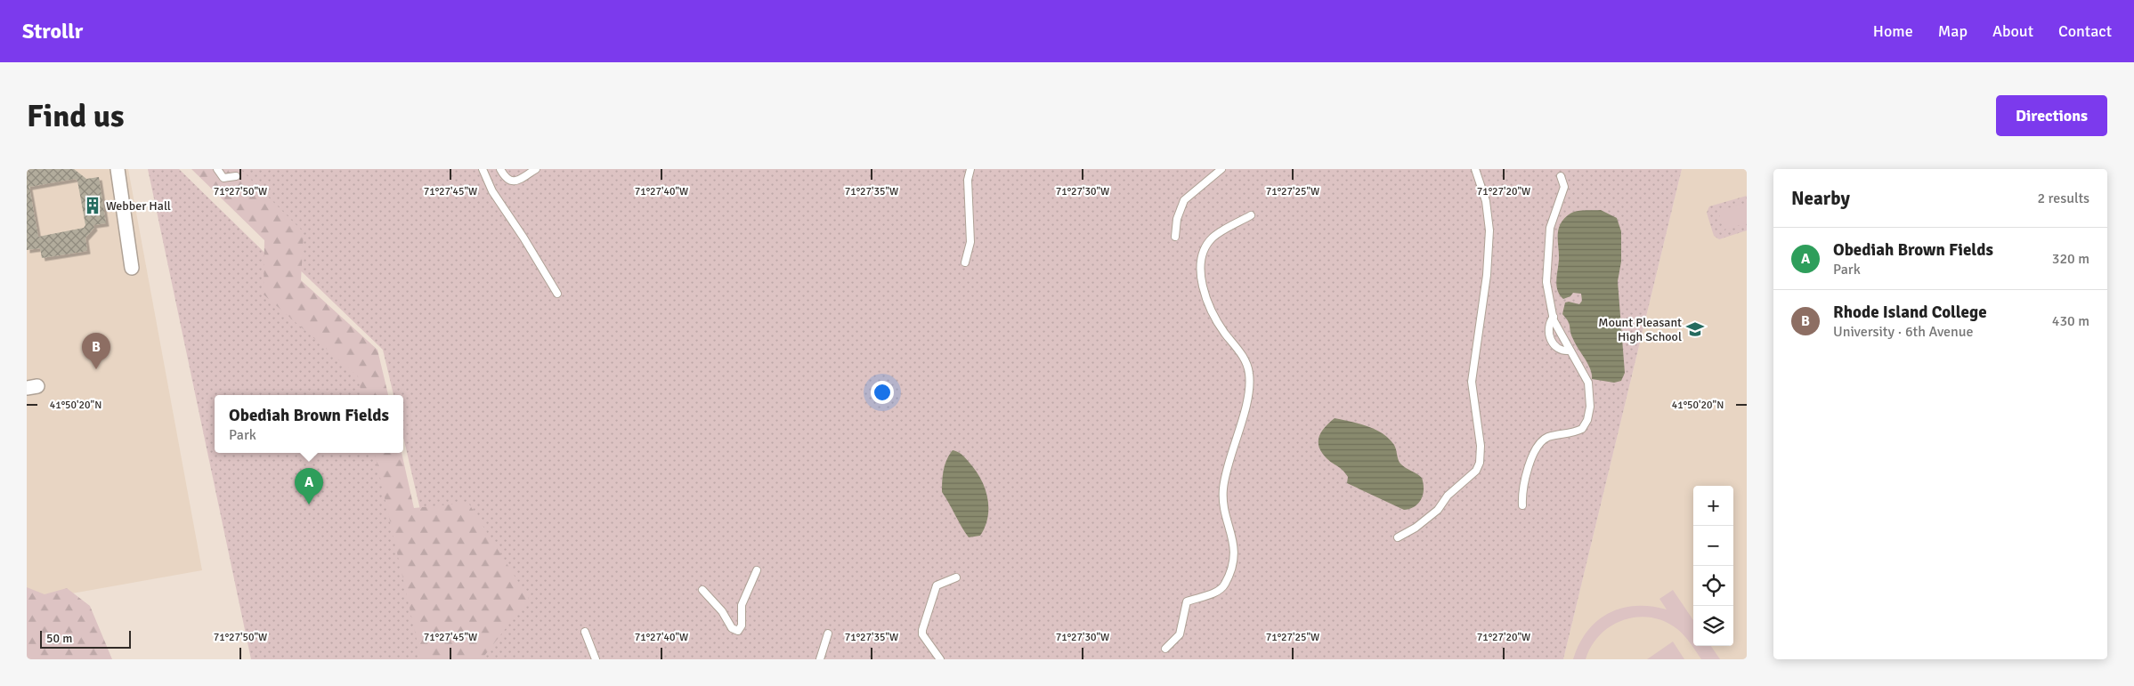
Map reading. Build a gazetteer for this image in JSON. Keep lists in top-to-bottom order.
{
  "places": {
    "building": ["Webber Hall"],
    "school or university": ["Mount Pleasant High School"]
  },
  "scale_bar": "50 m",
  "page": {
    "header": "Strollr",
    "nav": [
      "Home",
      "Map",
      "About",
      "Contact"
    ],
    "buttons": "Directions",
    "title": "Find us",
    "heading": ["Nearby", "2 results"],
    "list": [
      {
        "mark": "A",
        "name": "Obediah Brown Fields",
        "note": "Park",
        "value": "320 m"
      },
      {
        "mark": "B",
        "name": "Rhode Island College",
        "note": "University · 6th Avenue",
        "value": "430 m"
      }
    ],
    "pins": ["B", "A"],
    "popup": ["Obediah Brown Fields", "Park"],
    "map_buttons": ["+", "−"],
    "scale": "50 m"
  },
  "coordinates": [
    "71°27'50\"W",
    "71°27'45\"W",
    "71°27'40\"W",
    "71°27'35\"W",
    "71°27'30\"W",
    "71°27'25\"W",
    "71°27'20\"W",
    "41°50'20\"N"
  ]
}
